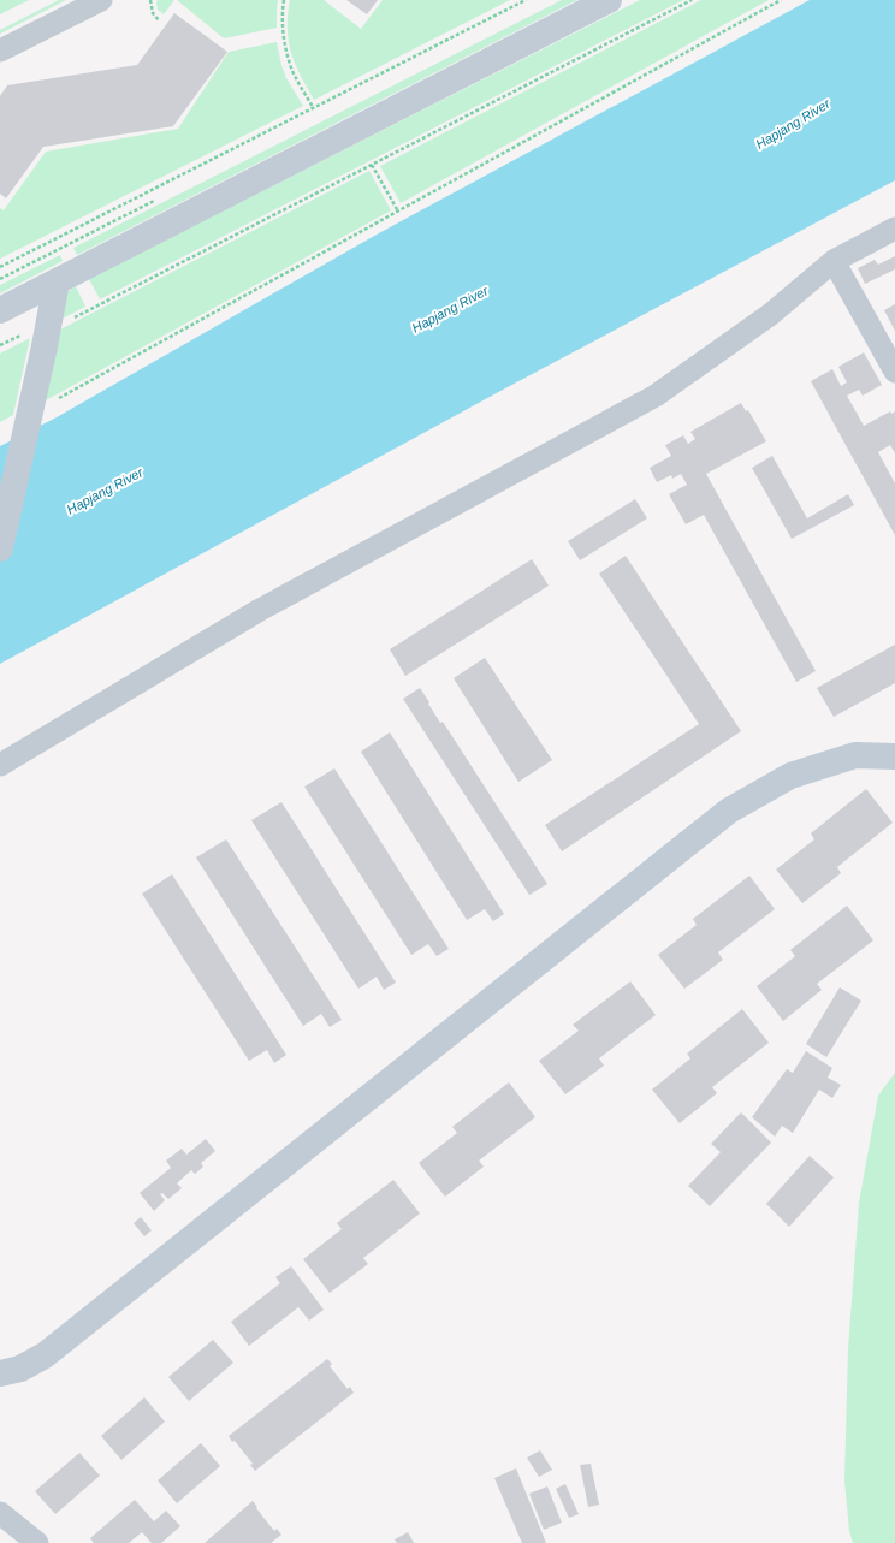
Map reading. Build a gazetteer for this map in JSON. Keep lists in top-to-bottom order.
{
  "water": ["Hapjang River"]
}
